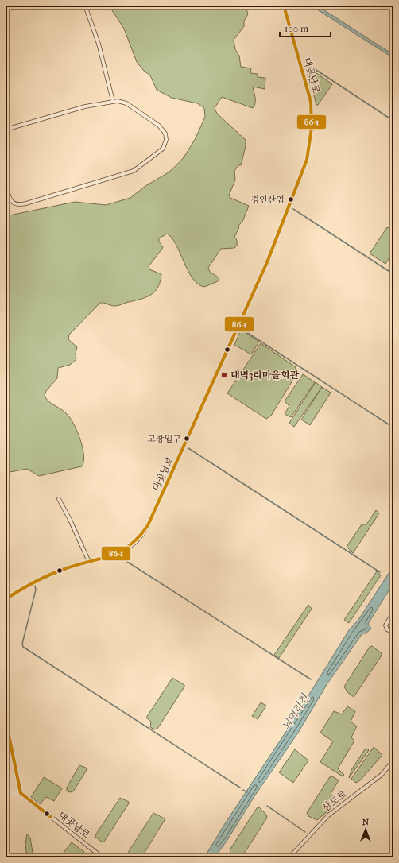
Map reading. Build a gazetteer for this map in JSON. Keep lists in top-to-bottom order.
{
  "streets": {
    "street": ["대곶남로", "삼도로"]
  },
  "water": ["뇌머리천"],
  "places": ["경인산업", "대벽3리마을회관", "고창입구"],
  "lines": ["transit line 86-1"],
  "scale_bar": "100 m",
  "north": "top"
}
